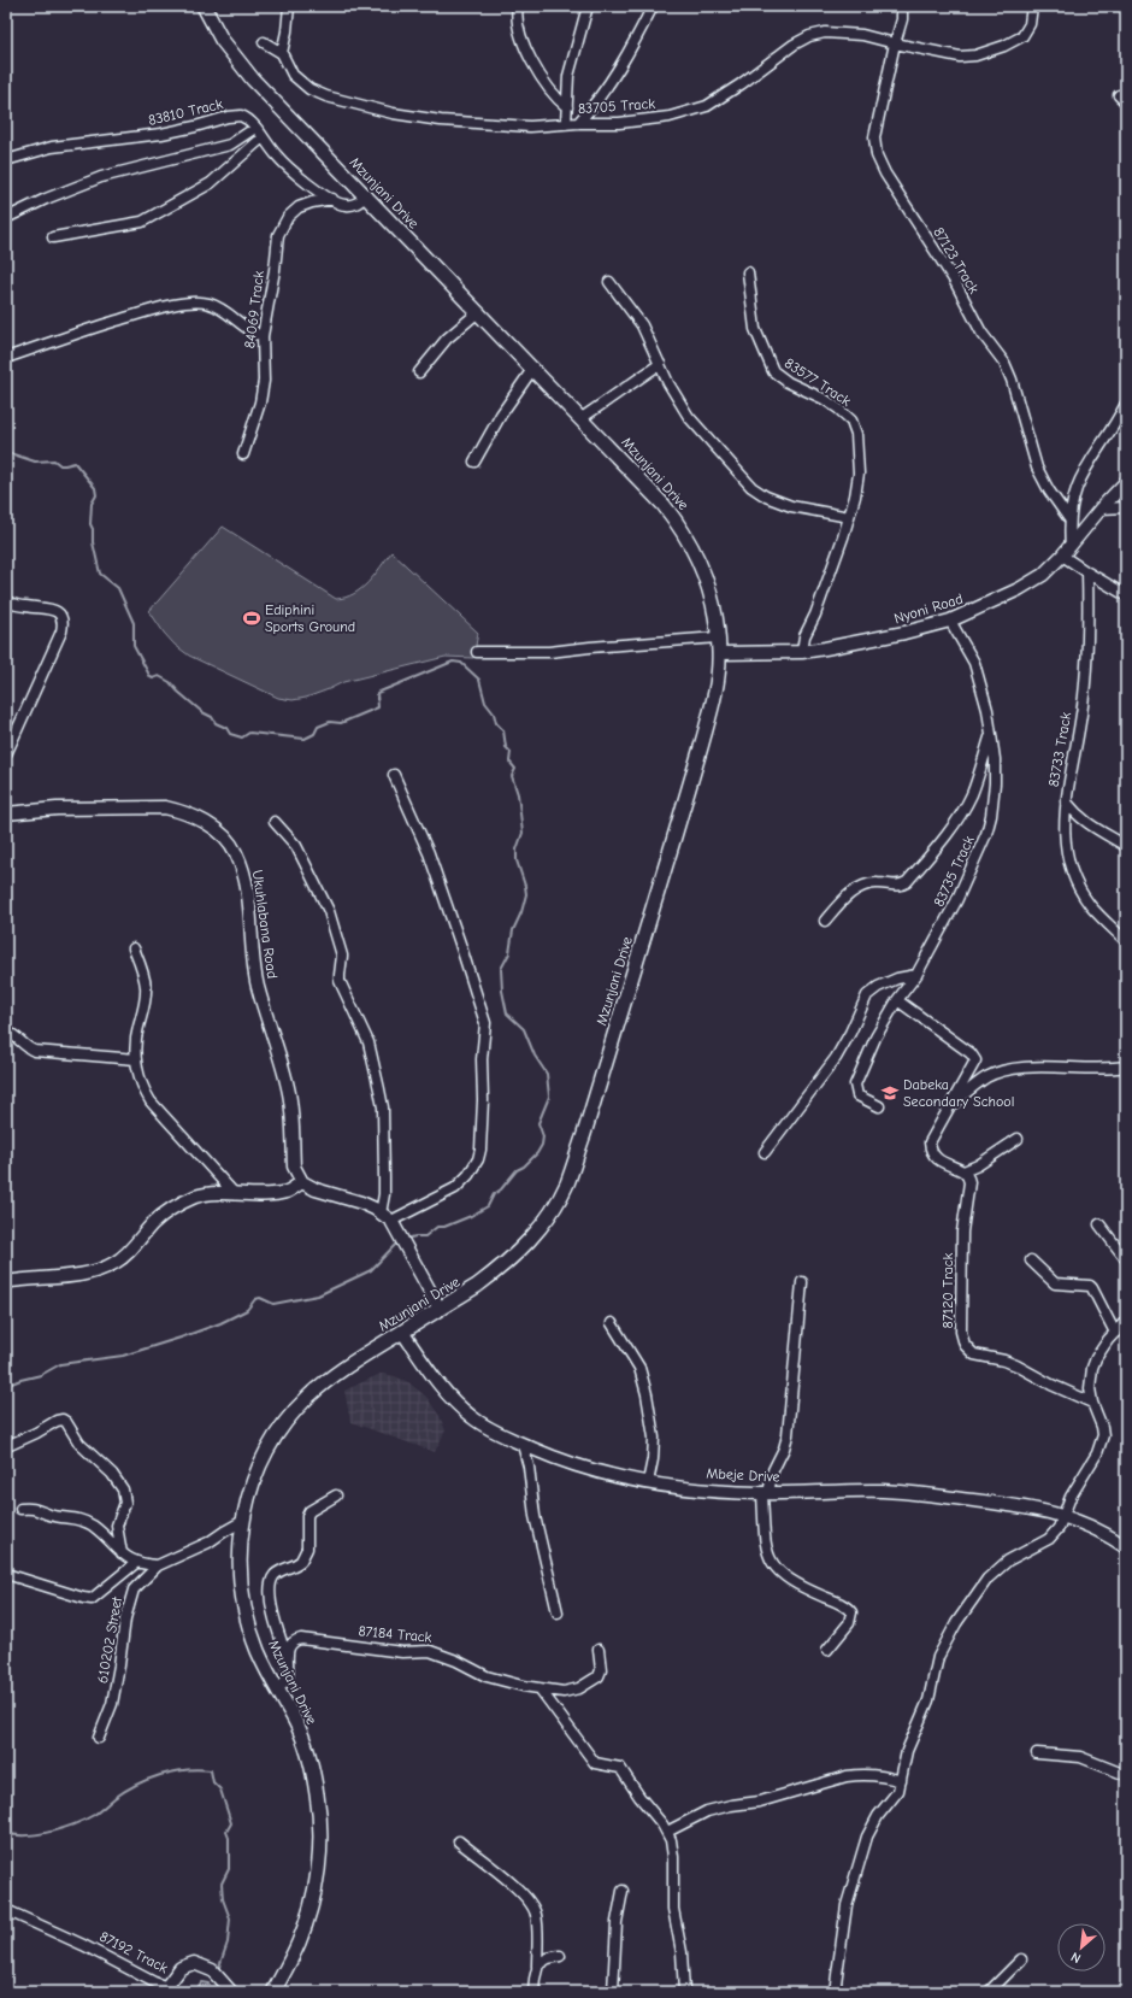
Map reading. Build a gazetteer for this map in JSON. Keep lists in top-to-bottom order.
{
  "streets": {
    "main road": ["Mzunjani Drive"],
    "street": [
      "83705 Track",
      "83810 Track",
      "87123 Track",
      "84069 Track",
      "83577 Track",
      "Nyoni Road",
      "83733 Track",
      "83735 Track",
      "Ukuhlabana Road",
      "87120 Track",
      "Mbeje Drive",
      "87184 Track",
      "610202 Street",
      "87192 Track"
    ]
  },
  "crossings": [
    ["83705 Track", "87123 Track"],
    ["83810 Track", "Mzunjani Drive"],
    ["83810 Track", "84069 Track"],
    ["Mzunjani Drive", "Nyoni Road"],
    ["Mzunjani Drive", "Mbeje Drive"],
    ["Mzunjani Drive", "610202 Street"],
    ["83577 Track", "Nyoni Road"],
    ["Nyoni Road", "83735 Track"]
  ],
  "places": {
    "sports": ["Ediphini Sports Ground"],
    "school or university": ["Dabeka Secondary School"]
  },
  "north": "bottom left"
}
